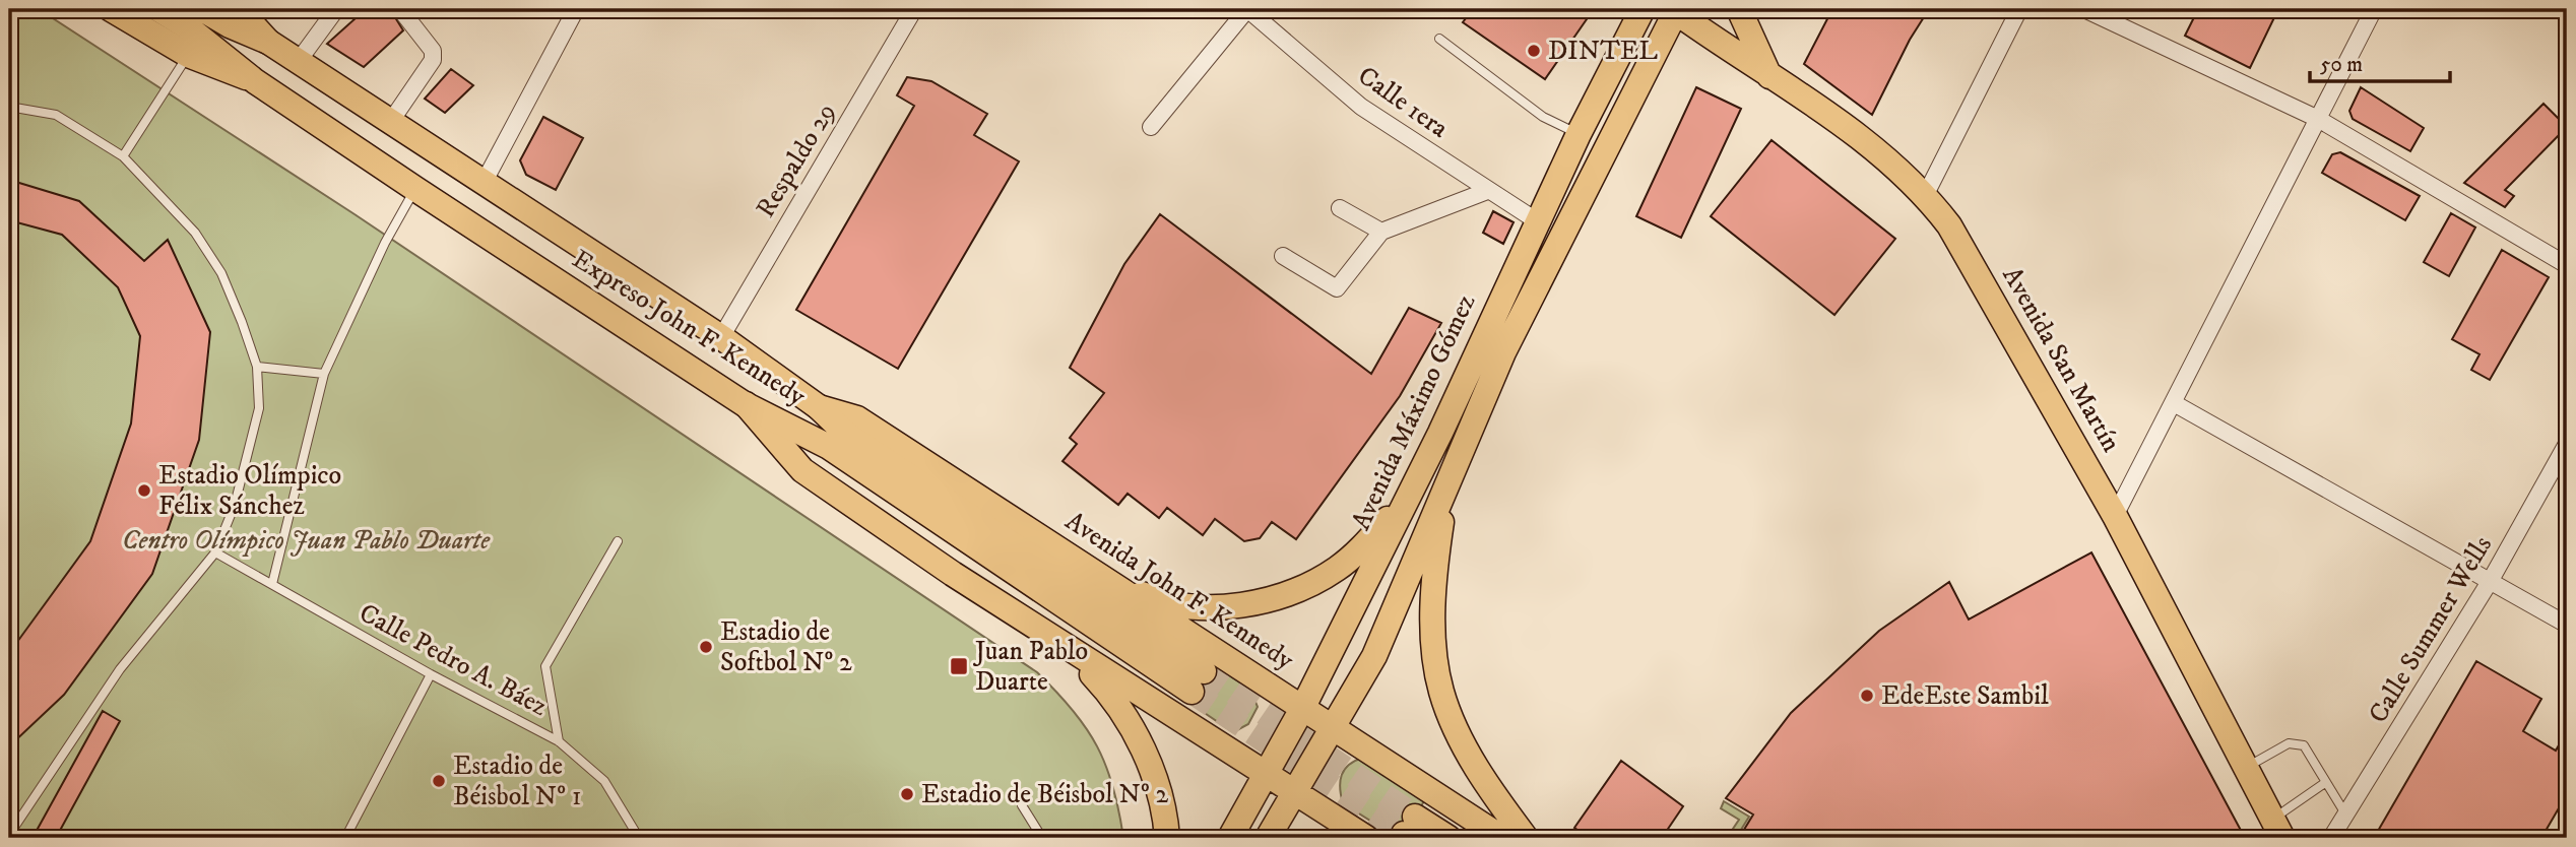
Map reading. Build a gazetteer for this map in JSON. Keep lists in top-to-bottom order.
{
  "streets": {
    "main road": [
      "Expreso John F. Kennedy",
      "Avenida San Martín",
      "Avenida Máximo Gómez",
      "Avenida John F. Kennedy"
    ],
    "street": ["Calle 1era", "Respaldo 29", "Calle Summer Wells"],
    "lane": ["Calle Pedro A. Báez"]
  },
  "crossings": [
    ["Calle 1era", "Avenida Máximo Gómez"],
    ["Respaldo 29", "Expreso John F. Kennedy"],
    ["Expreso John F. Kennedy", "Avenida John F. Kennedy"],
    ["Avenida Máximo Gómez", "Avenida John F. Kennedy"]
  ],
  "parks": ["Centro Olímpico Juan Pablo Duarte"],
  "places": {
    "other": [
      "DINTEL",
      "Estadio Olímpico Félix Sánchez",
      "Estadio de Softbol Nº 2",
      "EdeEste Sambil",
      "Estadio de Béisbol Nº 1",
      "Estadio de Béisbol Nº 2"
    ],
    "transit": ["Juan Pablo Duarte"]
  },
  "scale_bar": "50 m"
}
